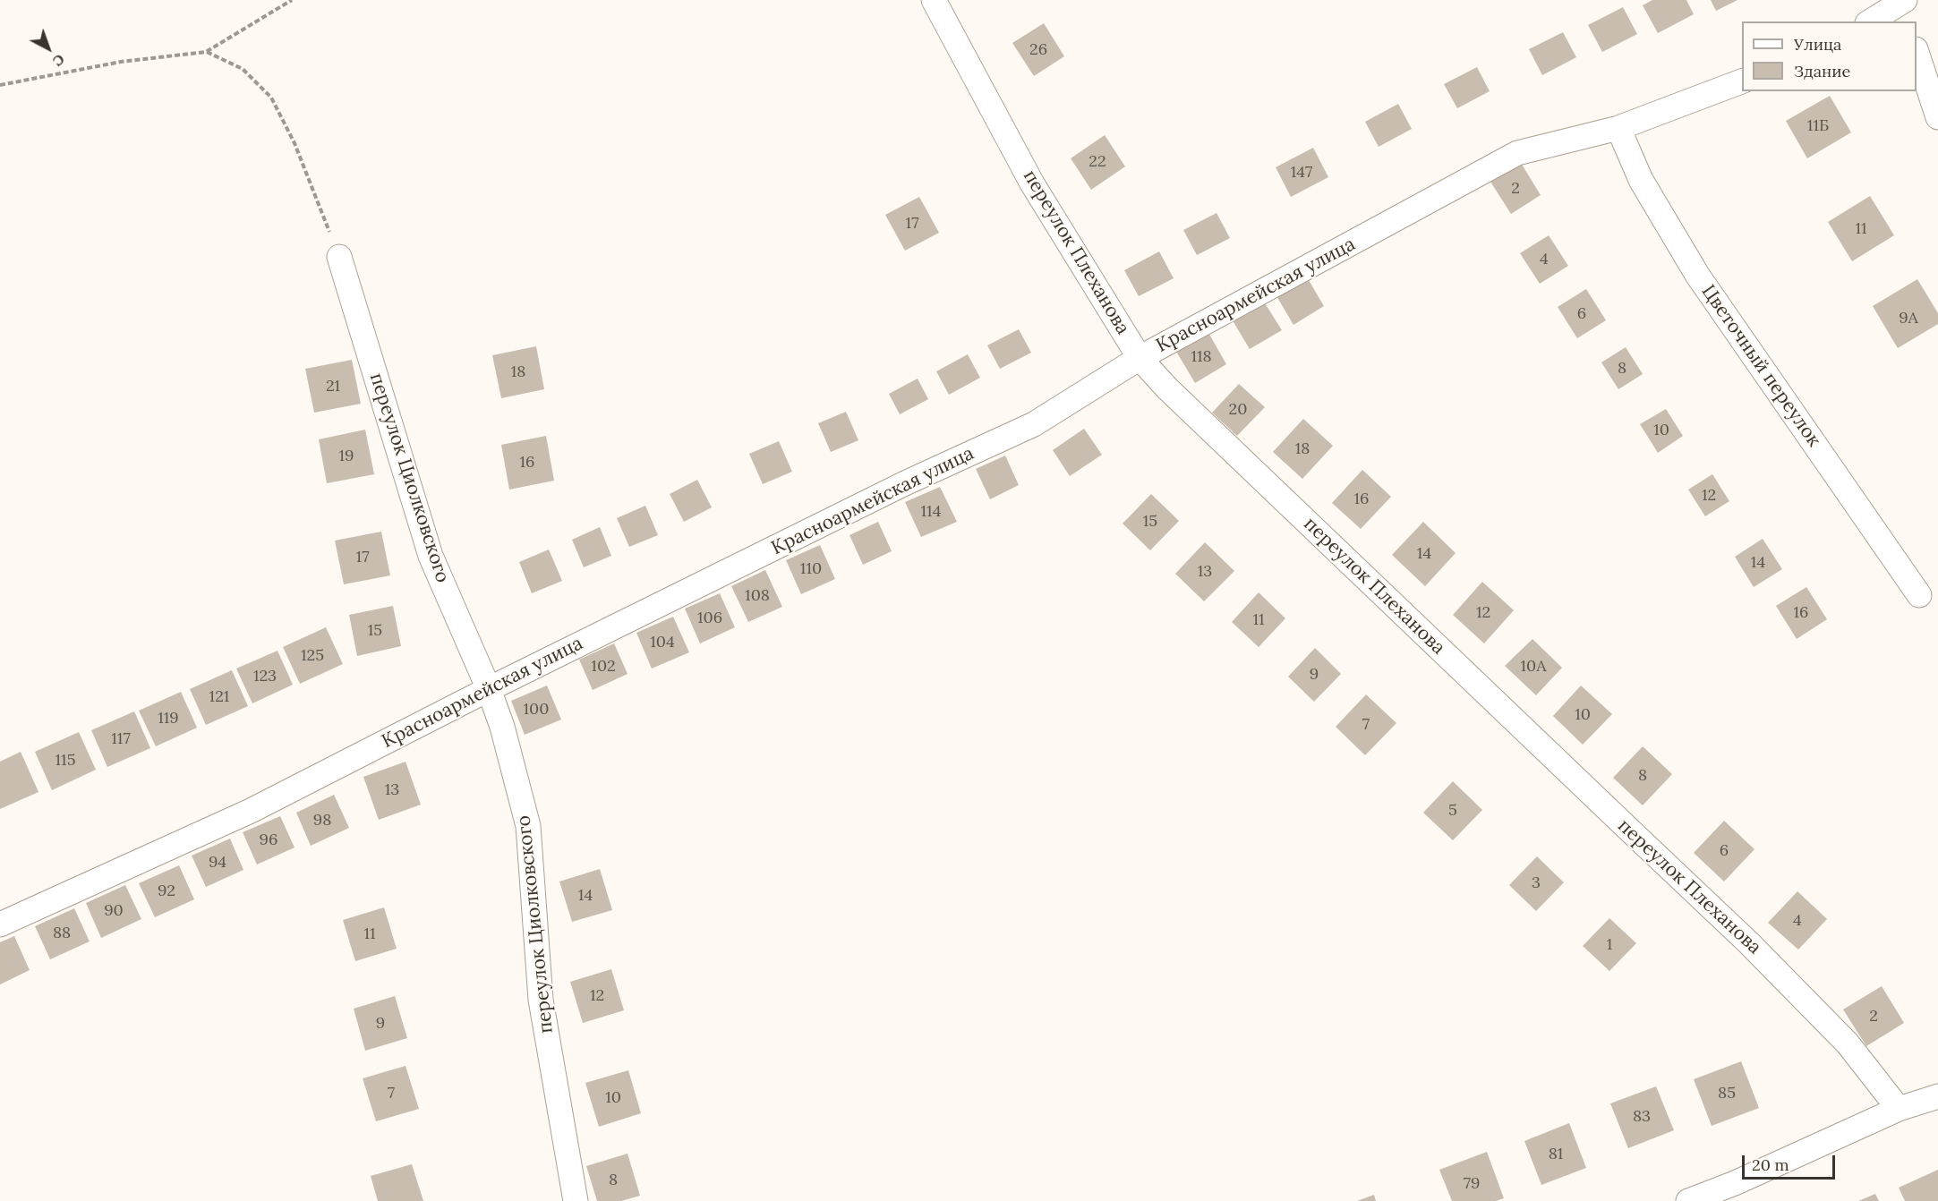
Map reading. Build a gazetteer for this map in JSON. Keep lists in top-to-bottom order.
{
  "streets": {
    "street": [
      "переулок Плеханова",
      "Красноармейская улица",
      "Цветочный переулок",
      "переулок Циолковского"
    ]
  },
  "crossings": [
    ["переулок Плеханова", "Красноармейская улица"],
    ["Красноармейская улица", "Цветочный переулок"],
    ["Красноармейская улица", "переулок Циолковского"]
  ],
  "house_numbers": [
    "26",
    "11Б",
    "22",
    "147",
    "2",
    "17",
    "11",
    "4",
    "6",
    "9А",
    "118",
    "8",
    "18",
    "21",
    "20",
    "10",
    "18",
    "19",
    "16",
    "12",
    "16",
    "114",
    "15",
    "14",
    "17",
    "14",
    "110",
    "13",
    "108",
    "12",
    "16",
    "106",
    "11",
    "15",
    "104",
    "125",
    "102",
    "10А",
    "9",
    "123",
    "121",
    "100",
    "10",
    "119",
    "7",
    "117",
    "115",
    "8",
    "13",
    "5",
    "98",
    "96",
    "6",
    "94",
    "3",
    "92",
    "14",
    "90",
    "4",
    "88",
    "11",
    "1",
    "12",
    "2",
    "9",
    "7",
    "85",
    "10",
    "83",
    "81",
    "8",
    "79"
  ],
  "legend": ["Улица", "Здание"],
  "scale_bar": "20 m",
  "north": "bottom right"
}
